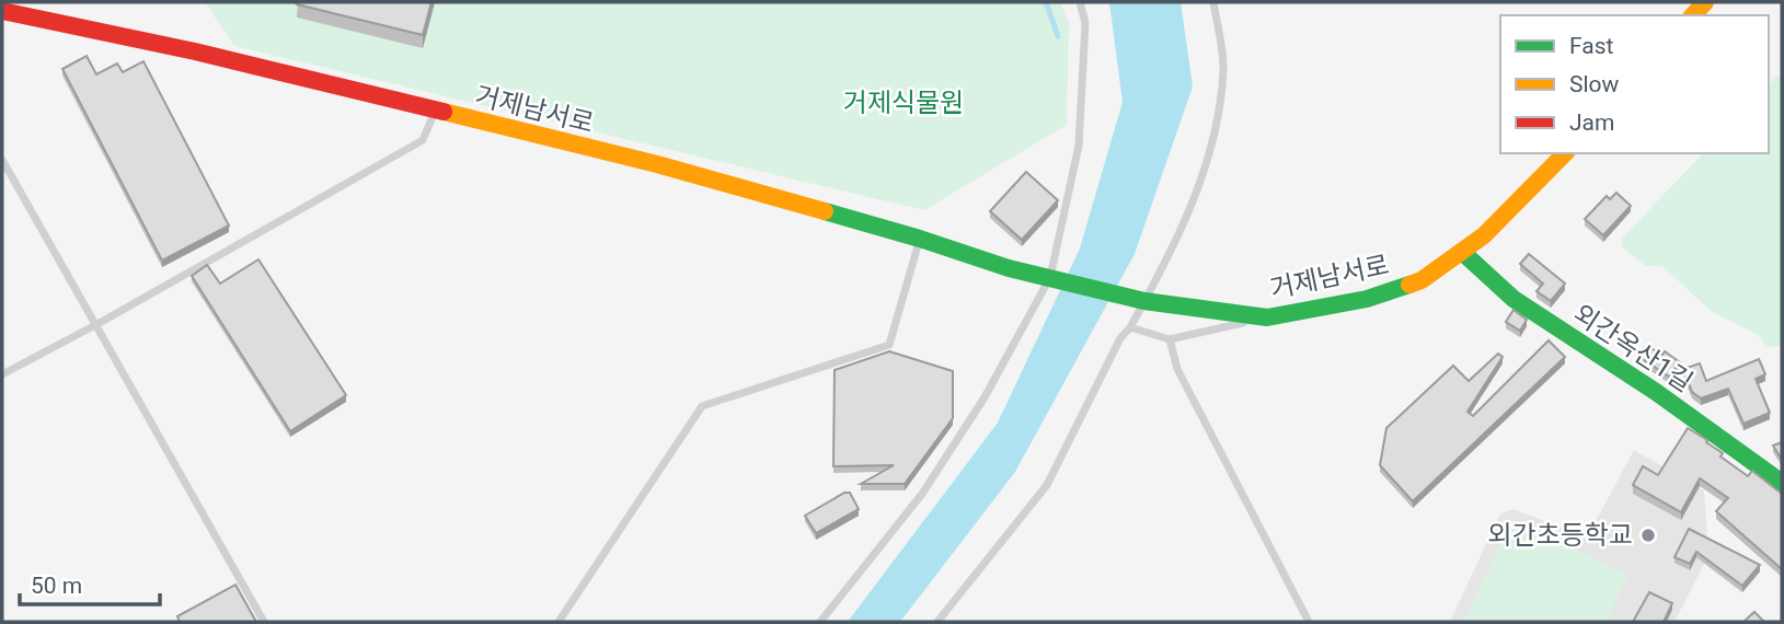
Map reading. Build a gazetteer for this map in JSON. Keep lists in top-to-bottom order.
{
  "streets": {
    "main road": ["거제남서로", "외간옥산1길"]
  },
  "crossings": [
    ["거제남서로", "외간옥산1길"]
  ],
  "parks": ["거제식물원"],
  "places": ["외간초등학교"],
  "legend": ["Fast", "Slow", "Jam"],
  "scale_bar": "50 m"
}
